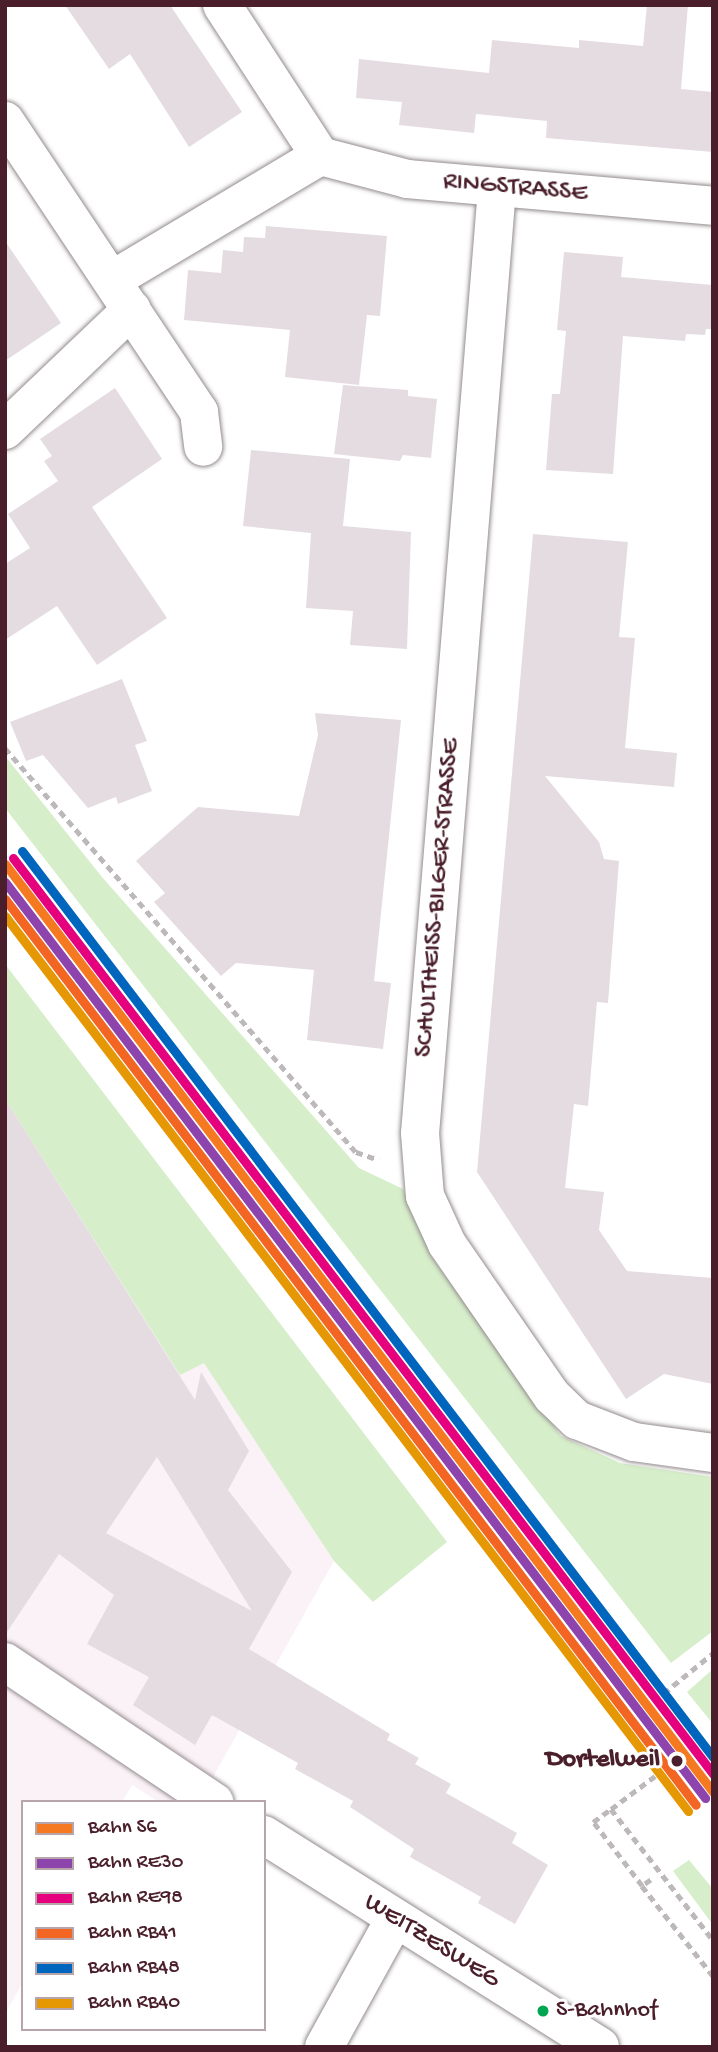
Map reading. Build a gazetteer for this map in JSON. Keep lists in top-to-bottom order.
{
  "streets": {
    "street": ["RINGSTRASSE", "SCHULTHEISS-BILGER-STRASSE", "WEITZESWEG"]
  },
  "crossings": [
    ["RINGSTRASSE", "SCHULTHEISS-BILGER-STRASSE"]
  ],
  "places": ["Dortelweil", "S-Bahnhof"],
  "lines": [
    "rail line RB48",
    "rail line RE98",
    "rail line S6",
    "rail line RE30",
    "rail line RB41",
    "rail line RB40"
  ],
  "legend": [
    "Bahn S6",
    "Bahn RE30",
    "Bahn RE98",
    "Bahn RB41",
    "Bahn RB48",
    "Bahn RB40"
  ]
}
